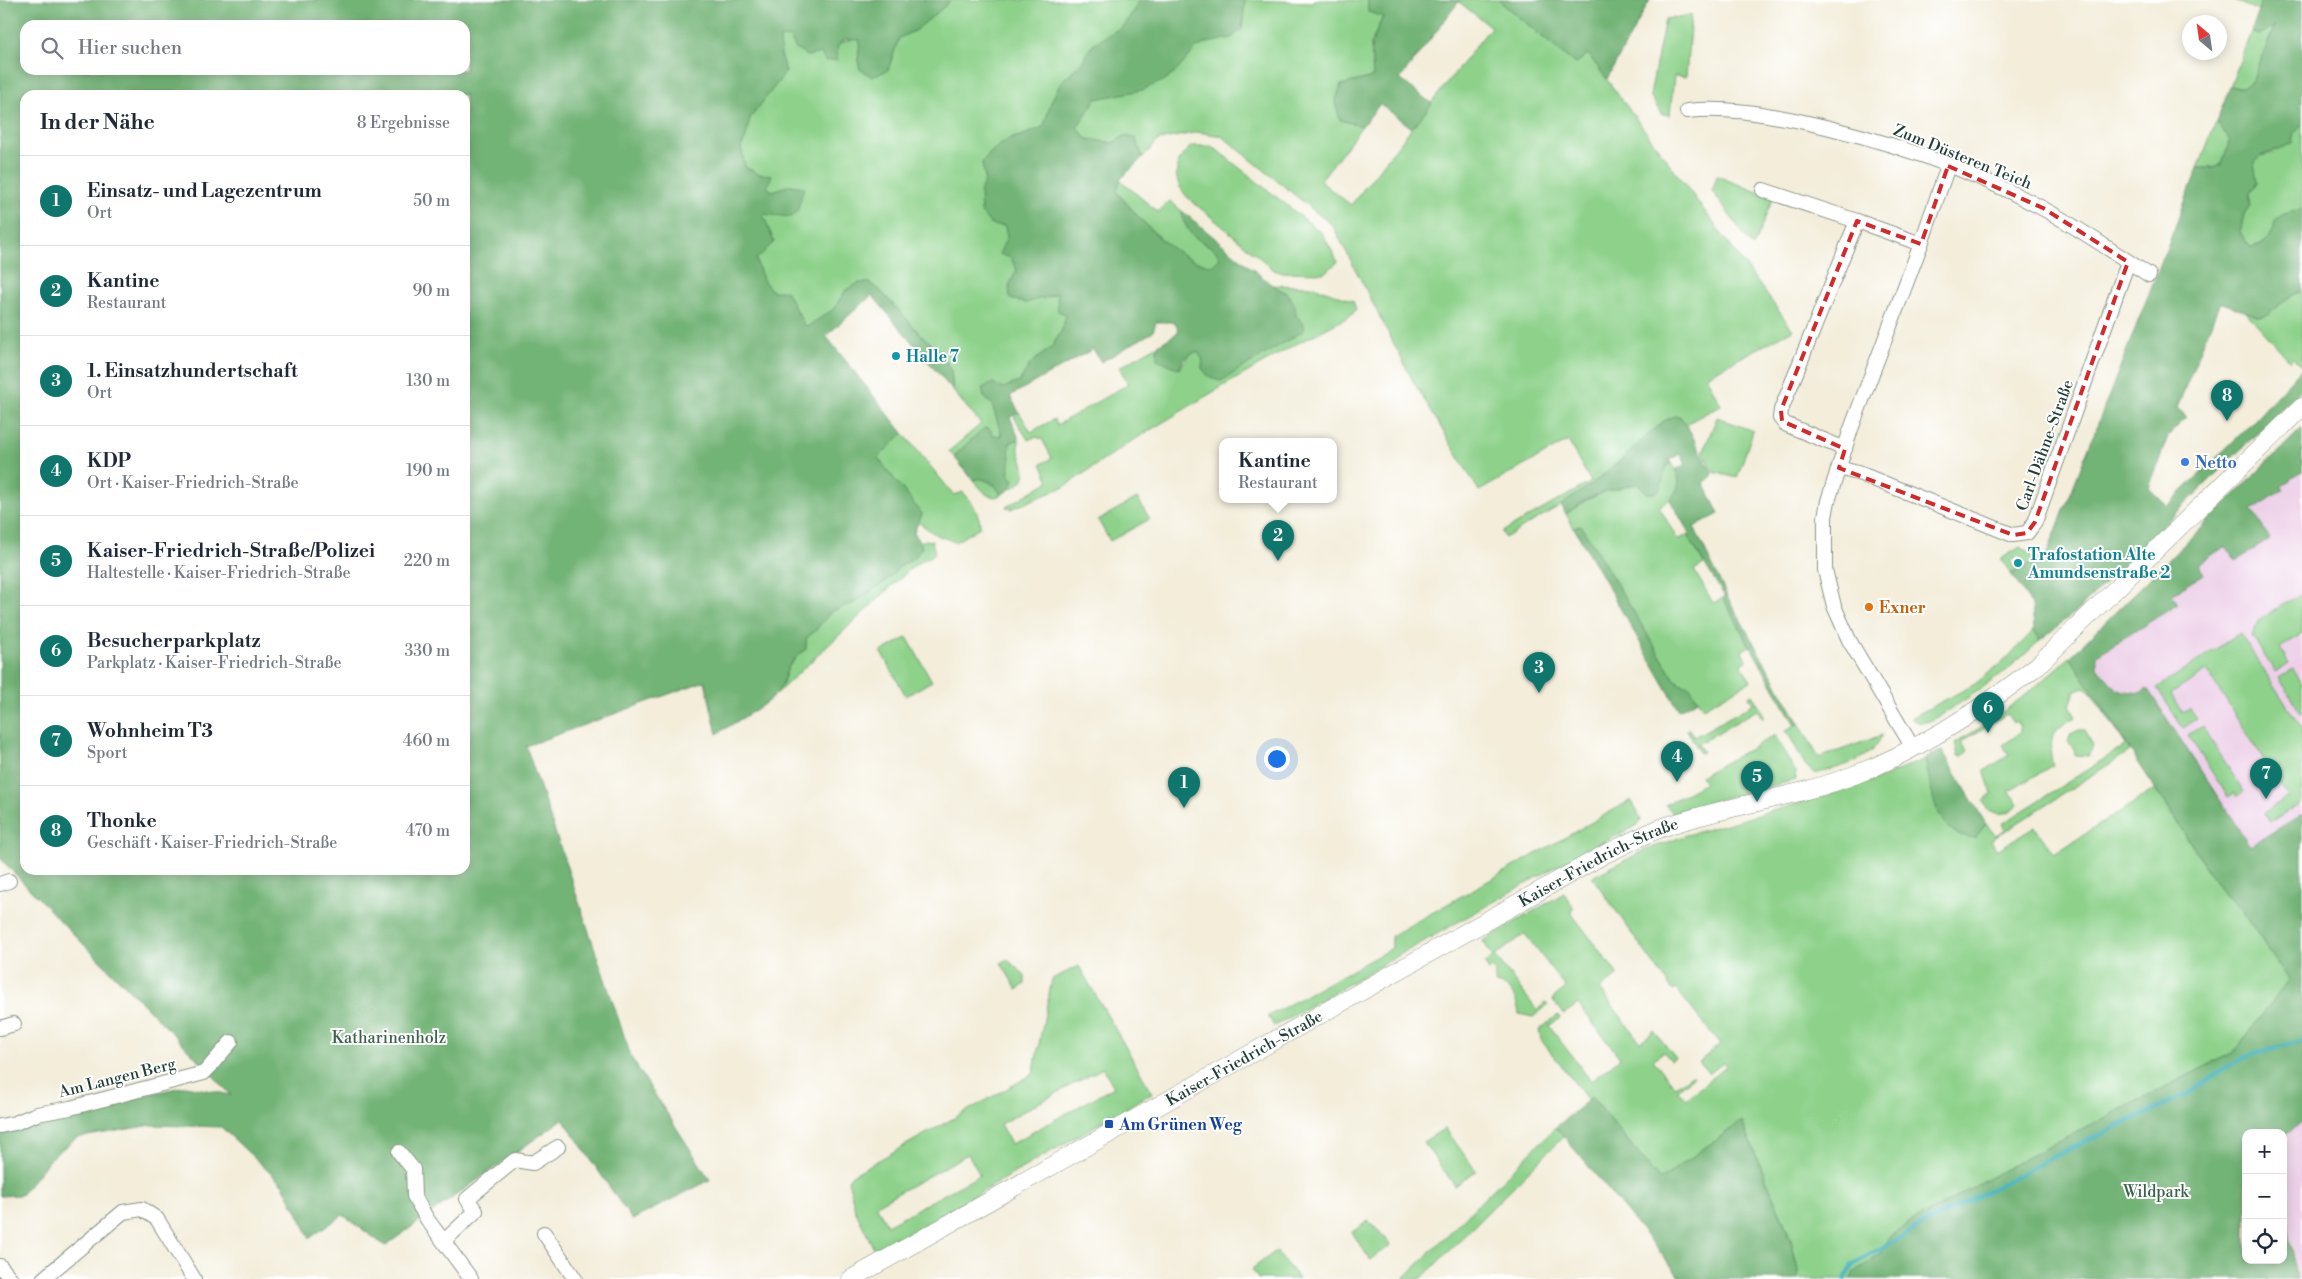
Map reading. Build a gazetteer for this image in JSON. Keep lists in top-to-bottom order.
{
  "streets": {
    "street": [
      "Zum Düsteren Teich",
      "Carl-Dähne-Straße",
      "Kaiser-Friedrich-Straße",
      "Am Langen Berg"
    ]
  },
  "crossings": [
    ["Zum Düsteren Teich", "Carl-Dähne-Straße"]
  ],
  "parks": ["Katharinenholz", "Wildpark"],
  "places": {
    "other": [
      "Halle 7",
      "Netto",
      "Trafostation Alte Amundsenstraße 2",
      "Exner"
    ],
    "transit": ["Am Grünen Weg"]
  },
  "north": "top left",
  "page": {
    "search": "Hier suchen",
    "heading": ["In der Nähe", "8 Ergebnisse"],
    "list": [
      {
        "mark": "1",
        "name": "Einsatz- und Lagezentrum",
        "note": "Ort",
        "value": "50 m"
      },
      {
        "mark": "2",
        "name": "Kantine",
        "note": "Restaurant",
        "value": "90 m"
      },
      {
        "mark": "3",
        "name": "1. Einsatzhundertschaft",
        "note": "Ort",
        "value": "130 m"
      },
      {
        "mark": "4",
        "name": "KDP",
        "note": "Ort · Kaiser-Friedrich-Straße",
        "value": "190 m"
      },
      {
        "mark": "5",
        "name": "Kaiser-Friedrich-Straße/Polizei",
        "note": "Haltestelle · Kaiser-Friedrich-Straße",
        "value": "220 m"
      },
      {
        "mark": "6",
        "name": "Besucherparkplatz",
        "note": "Parkplatz · Kaiser-Friedrich-Straße",
        "value": "330 m"
      },
      {
        "mark": "7",
        "name": "Wohnheim T3",
        "note": "Sport",
        "value": "460 m"
      },
      {
        "mark": "8",
        "name": "Thonke",
        "note": "Geschäft · Kaiser-Friedrich-Straße",
        "value": "470 m"
      }
    ],
    "pins": [
      "8",
      "2",
      "3",
      "6",
      "4",
      "7",
      "5",
      "1"
    ],
    "popup": ["Kantine", "Restaurant"],
    "map_buttons": ["+", "−"]
  }
}
